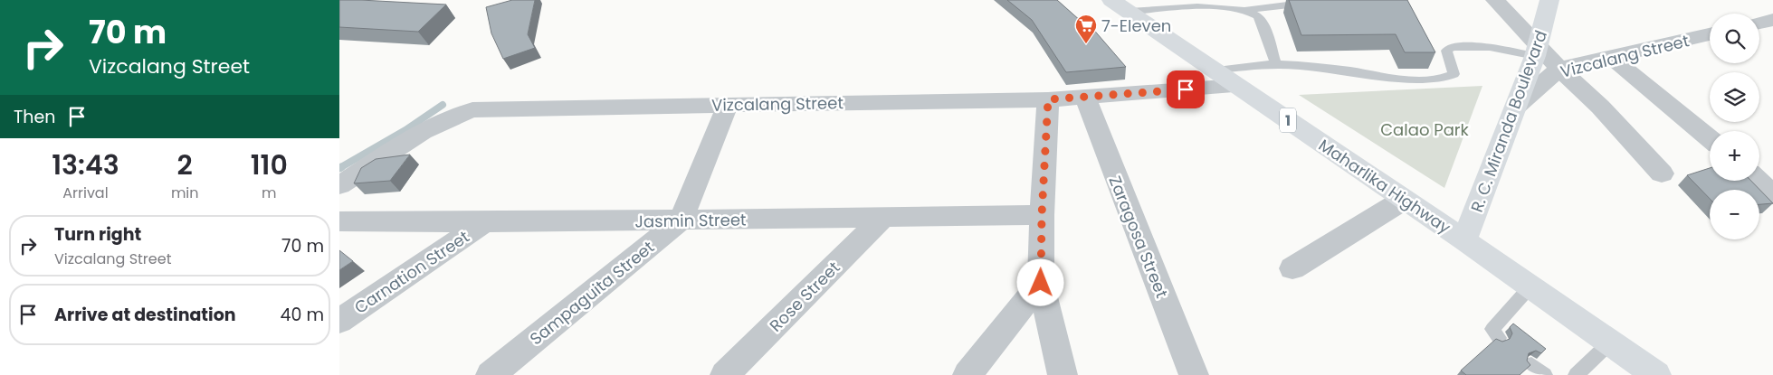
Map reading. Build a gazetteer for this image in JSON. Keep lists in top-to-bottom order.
{
  "streets": {
    "main road": ["1", "R. C. Miranda Boulevard", "Maharlika Highway"],
    "street": [
      "Vizcalang Street",
      "Jasmin Street",
      "Zaragosa Street",
      "Carnation Street",
      "Sampaguita Street",
      "Rose Street"
    ]
  },
  "crossings": [
    ["Vizcalang Street", "R. C. Miranda Boulevard"],
    ["Vizcalang Street", "Maharlika Highway"],
    ["Vizcalang Street", "Zaragosa Street"],
    ["Vizcalang Street", "Sampaguita Street"],
    ["R. C. Miranda Boulevard", "Maharlika Highway"],
    ["Jasmin Street", "Carnation Street"],
    ["Jasmin Street", "Sampaguita Street"],
    ["Jasmin Street", "Rose Street"]
  ],
  "parks": ["Calao Park"],
  "places": {
    "supermarket": ["7-Eleven"]
  },
  "page": {
    "turn": ["70 m", "Vizcalang Street"],
    "map_buttons": ["+", "−"],
    "then": "Then",
    "eta": [
      "13:43",
      "Arrival",
      "2",
      "min",
      "110",
      "m"
    ],
    "list": [
      {
        "name": "Turn right",
        "note": "Vizcalang Street",
        "value": "70 m"
      },
      {
        "name": "Arrive at destination",
        "value": "40 m"
      }
    ]
  }
}
